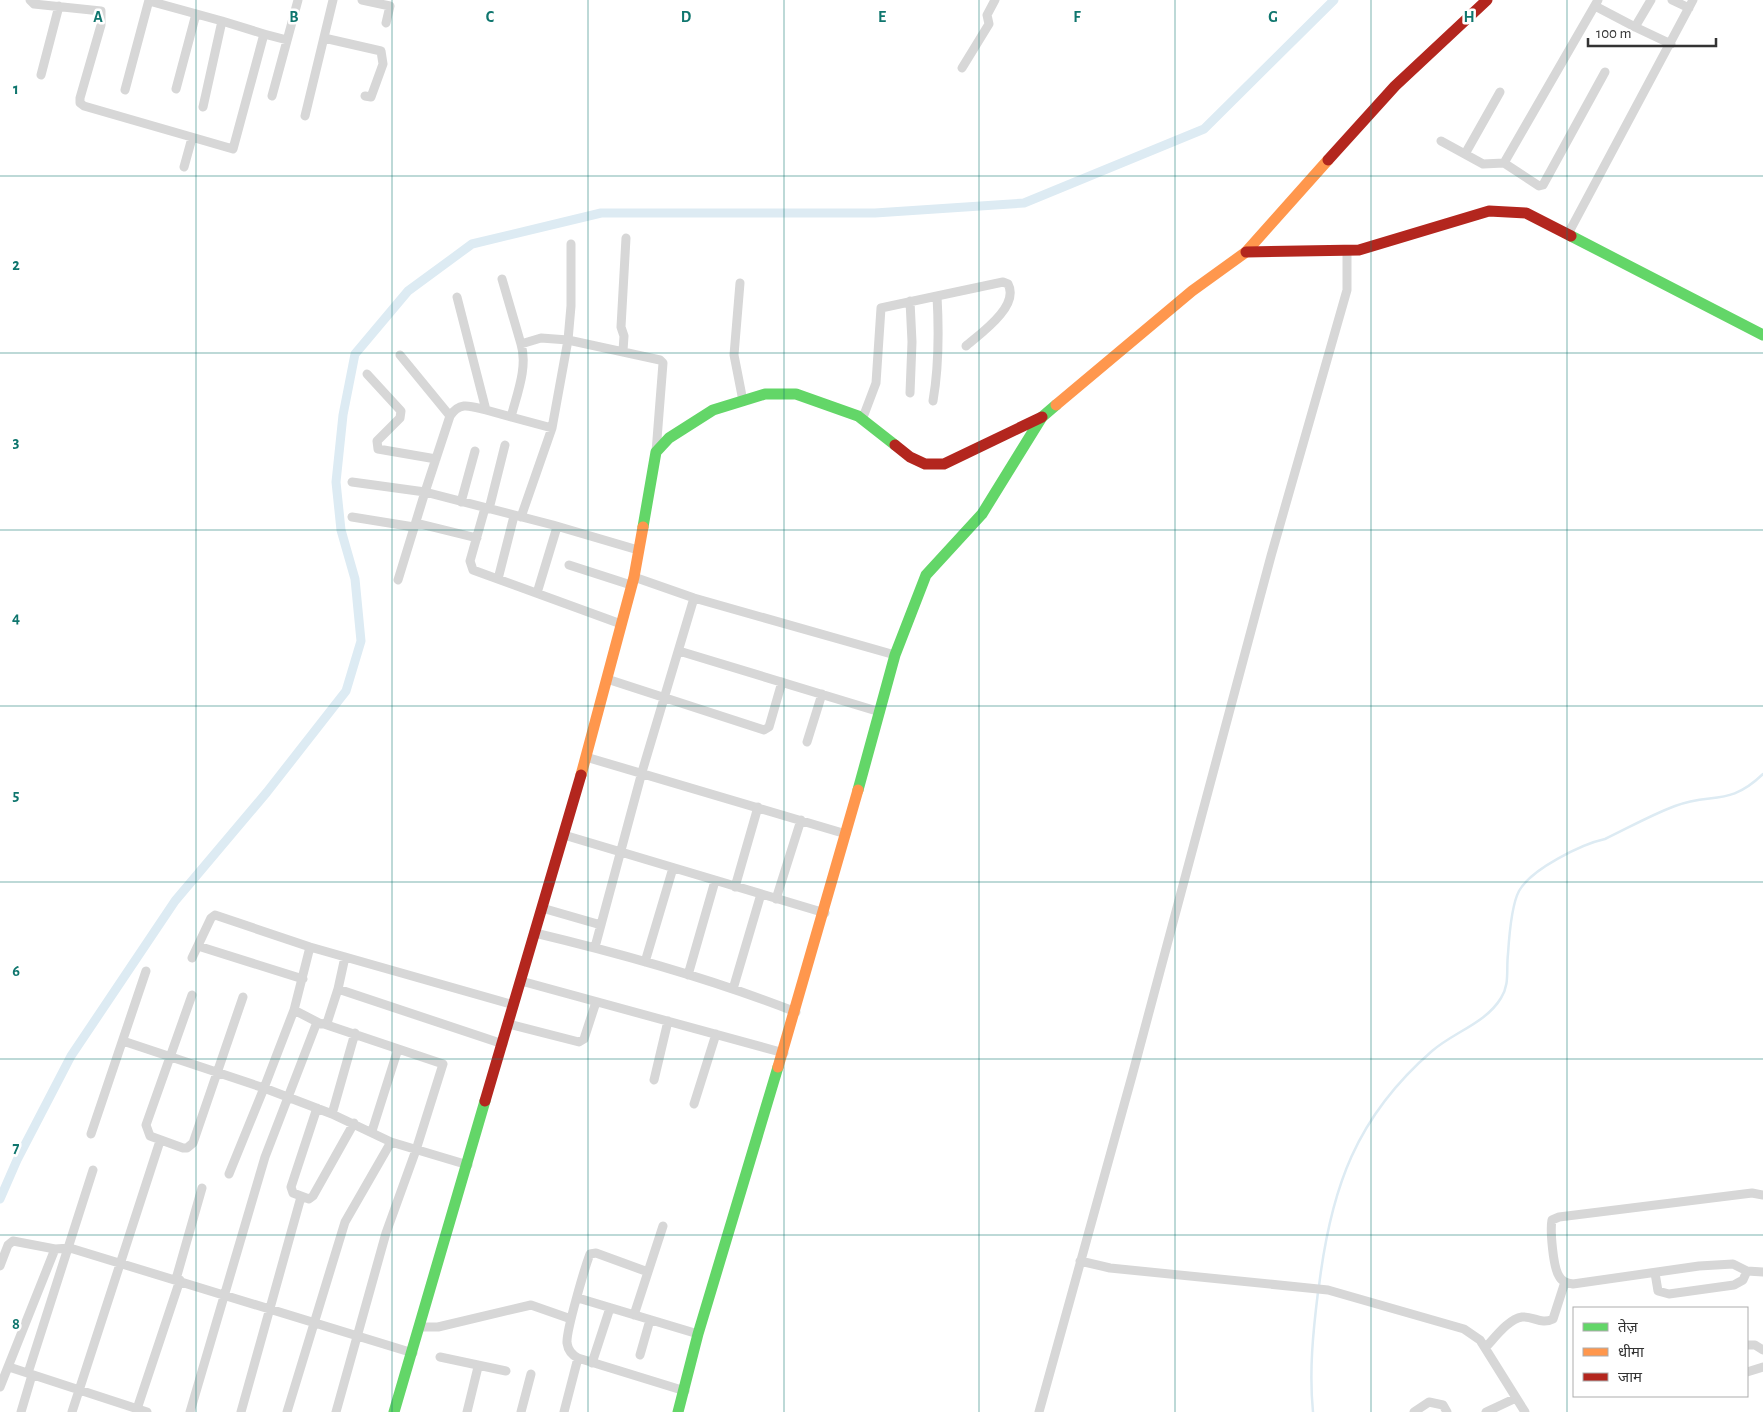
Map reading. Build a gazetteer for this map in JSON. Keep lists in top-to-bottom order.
{
  "legend": ["तेज़", "धीमा", "जाम"],
  "scale_bar": "100 m",
  "grid": {
    "columns": [
      "A",
      "B",
      "C",
      "D",
      "E",
      "F",
      "G",
      "H"
    ],
    "rows": [
      "1",
      "2",
      "3",
      "4",
      "5",
      "6",
      "7",
      "8"
    ]
  }
}
